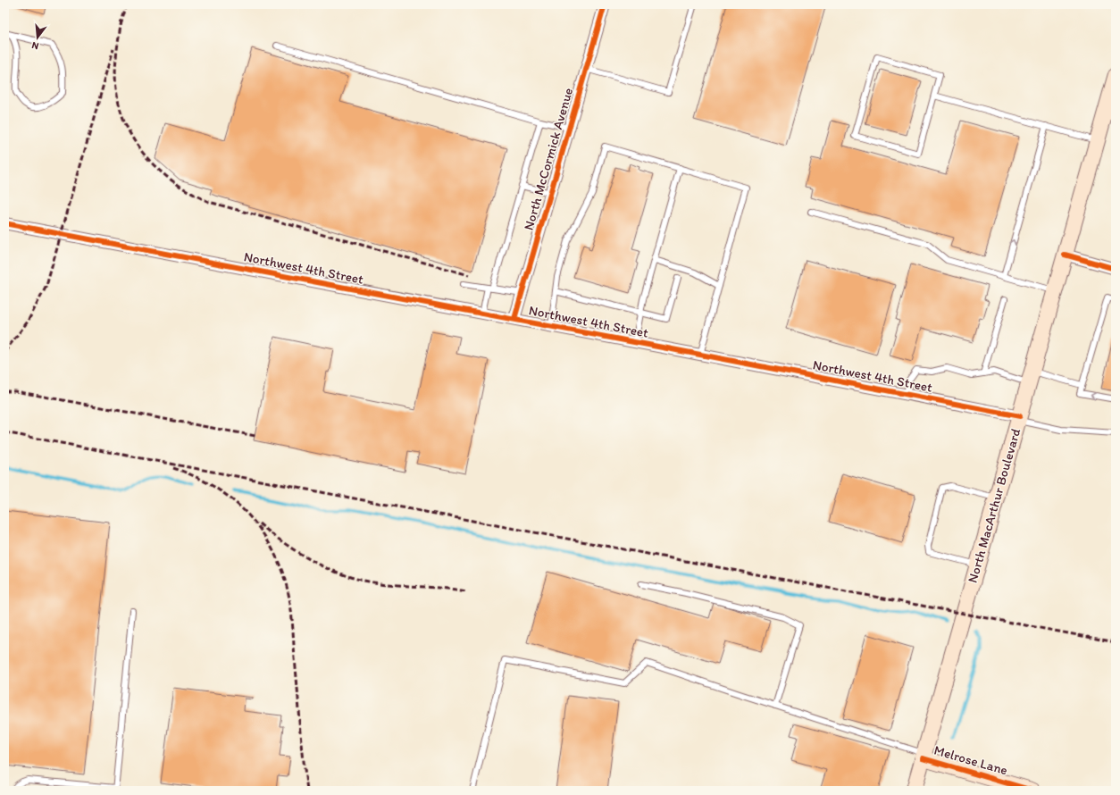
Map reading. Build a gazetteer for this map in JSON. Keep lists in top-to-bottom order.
{
  "streets": {
    "main road": ["North MacArthur Boulevard", "Melrose Lane"],
    "street": ["North McCormick Avenue", "Northwest 4th Street"]
  },
  "crossings": [
    ["North McCormick Avenue", "Northwest 4th Street"],
    ["Northwest 4th Street", "North MacArthur Boulevard"],
    ["North MacArthur Boulevard", "Melrose Lane"]
  ],
  "north": "bottom"
}
